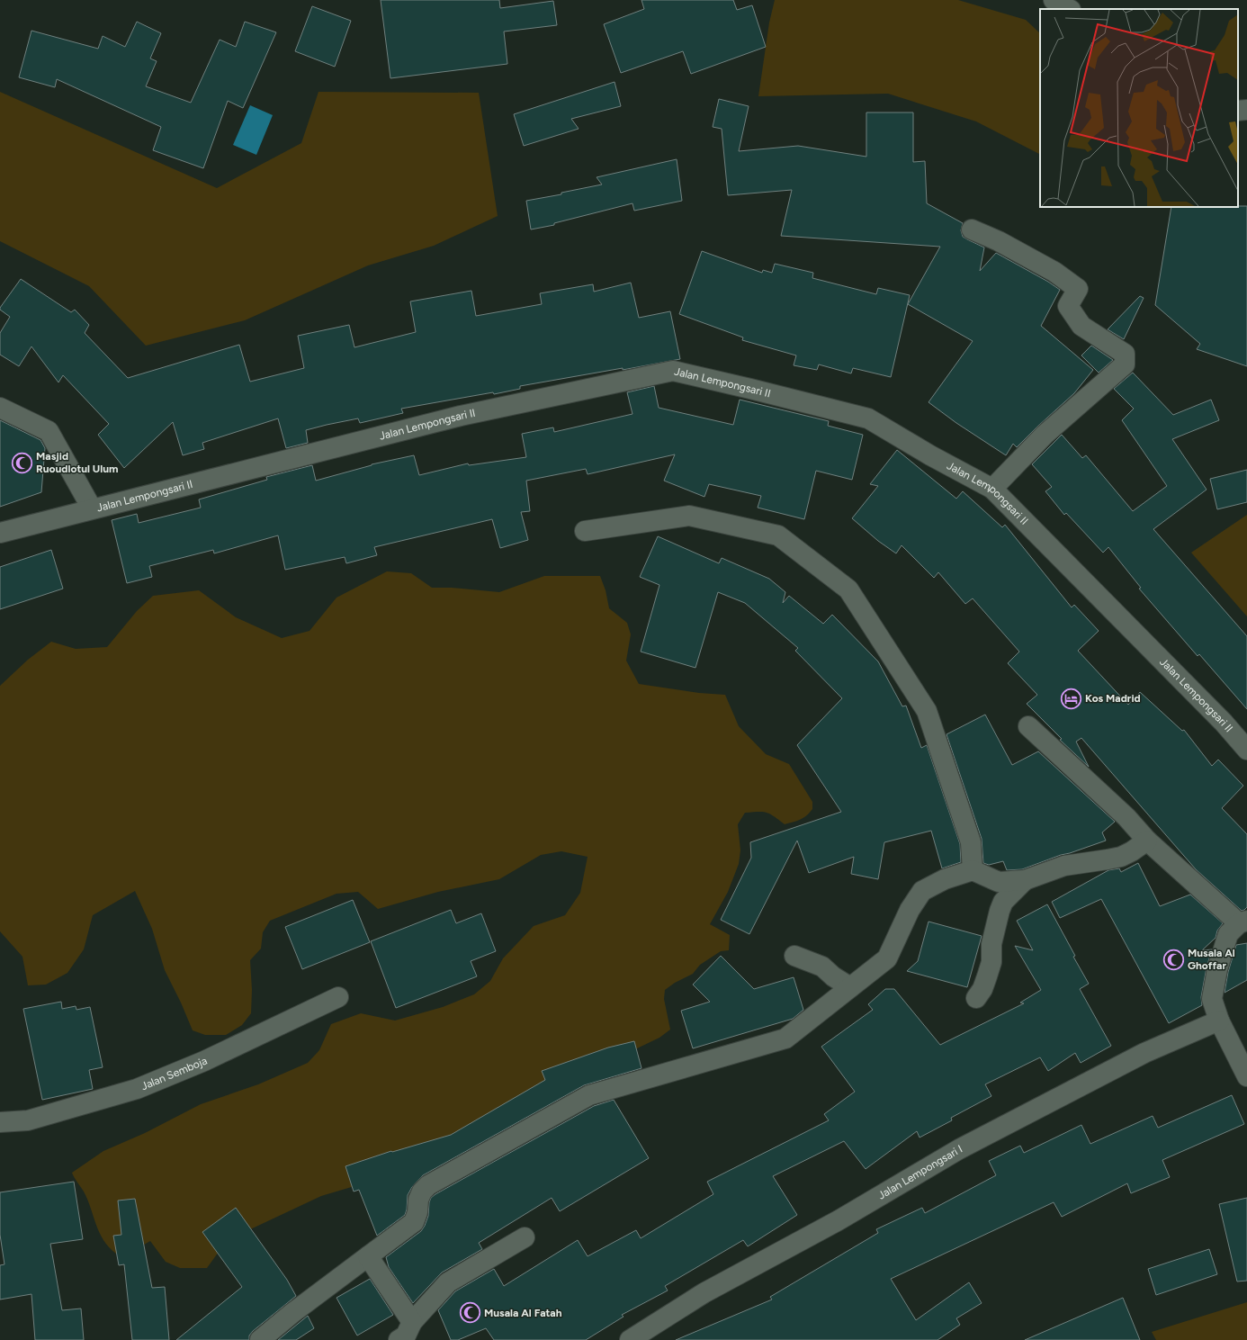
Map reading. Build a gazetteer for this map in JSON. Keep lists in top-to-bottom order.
{
  "streets": {
    "street": ["Jalan Lempongsari II", "Jalan Semboja", "Jalan Lempongsari I"]
  },
  "places": {
    "mosque": ["Masjid Ruoudlotul Ulum", "Musala Al Ghoffar", "Musala Al Fatah"],
    "hotel": ["Kos Madrid"]
  }
}
